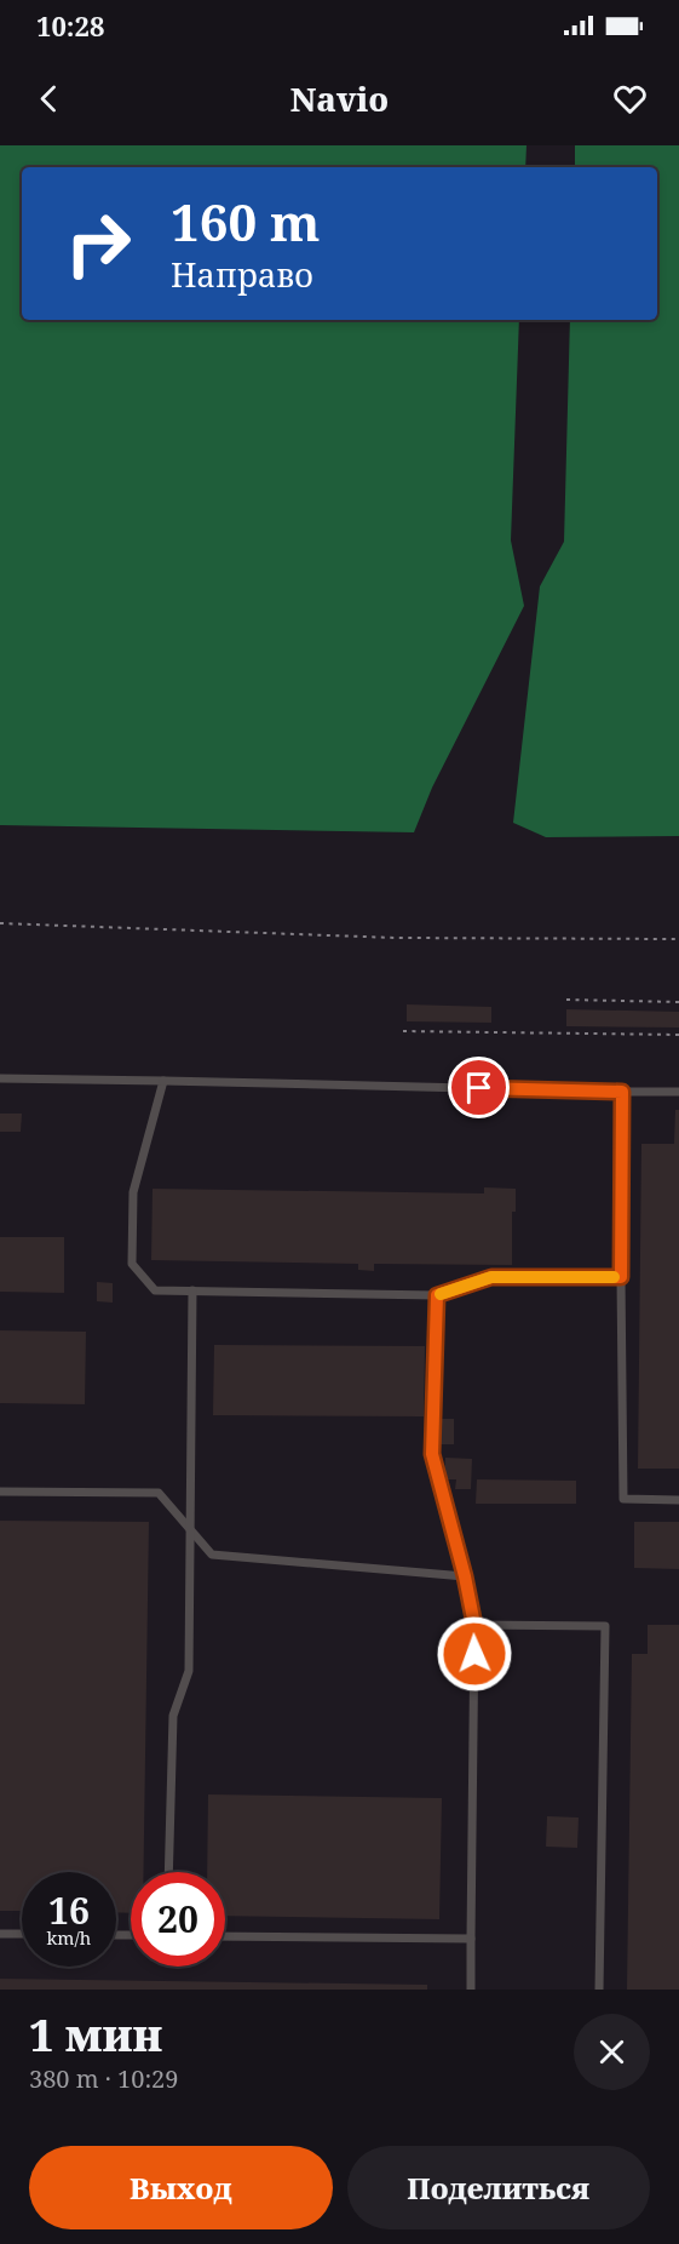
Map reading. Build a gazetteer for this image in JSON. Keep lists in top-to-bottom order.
{
  "page": {
    "status": "10:28",
    "header": "Navio",
    "turn": ["160 m", "Направо"],
    "speed": "16 km/h",
    "limit": "20",
    "heading": ["1 мин", "380 m · 10:29"],
    "buttons": ["Выход", "Поделиться"]
  }
}
